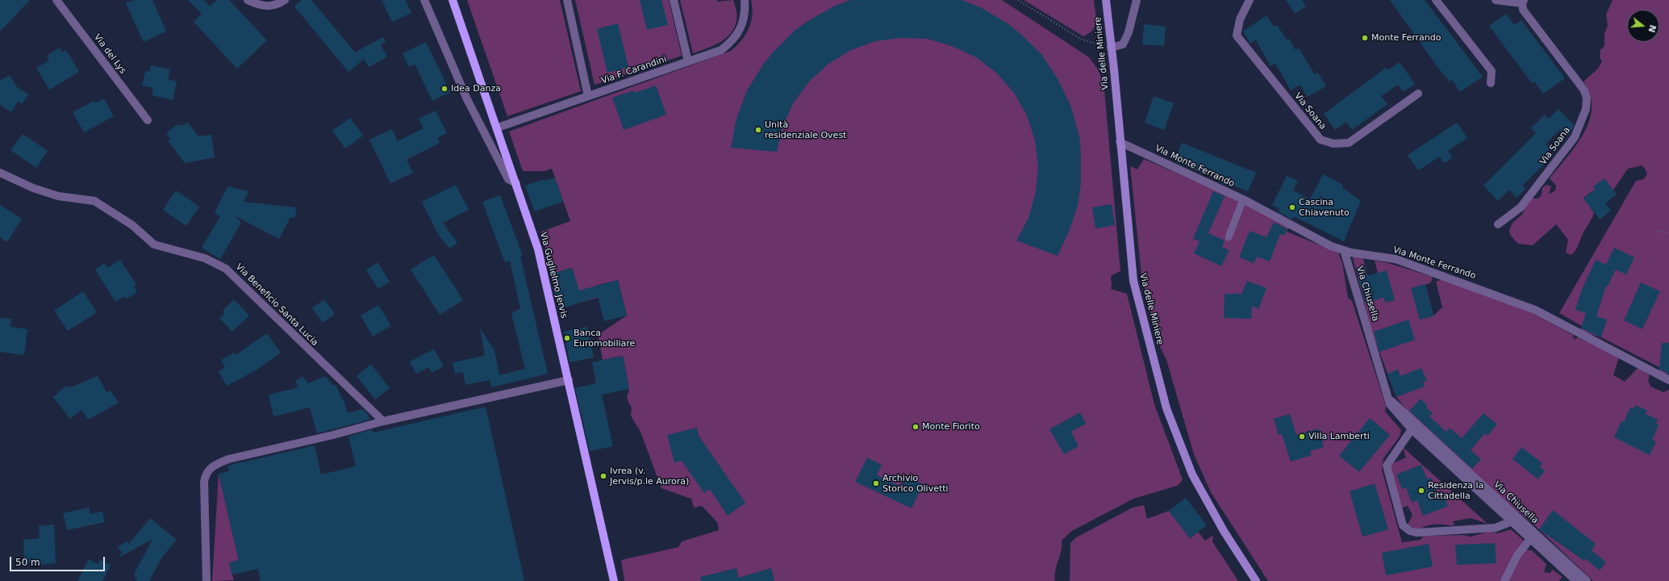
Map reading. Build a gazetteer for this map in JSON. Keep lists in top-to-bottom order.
{
  "streets": {
    "main road": ["Via Guglielmo Jervis"],
    "street": [
      "Via delle Miniere",
      "Via del Lys",
      "Via F. Carandini",
      "Via Soana",
      "Via Monte Ferrando",
      "Via Chiusella",
      "Via Beneficio Santa Lucia"
    ]
  },
  "crossings": [
    ["Via delle Miniere", "Via Monte Ferrando"],
    ["Via F. Carandini", "Via Guglielmo Jervis"],
    ["Via Monte Ferrando", "Via Chiusella"]
  ],
  "places": [
    "Monte Ferrando",
    "Idea Danza",
    "Unità residenziale Ovest",
    "Cascina Chiavenuto",
    "Banca Euromobiliare",
    "Monte Fiorito",
    "Villa Lamberti",
    "Ivrea (v. Jervis/p.le Aurora)",
    "Archivio Storico Olivetti",
    "Residenza la Cittadella"
  ],
  "scale_bar": "50 m",
  "north": "right"
}
